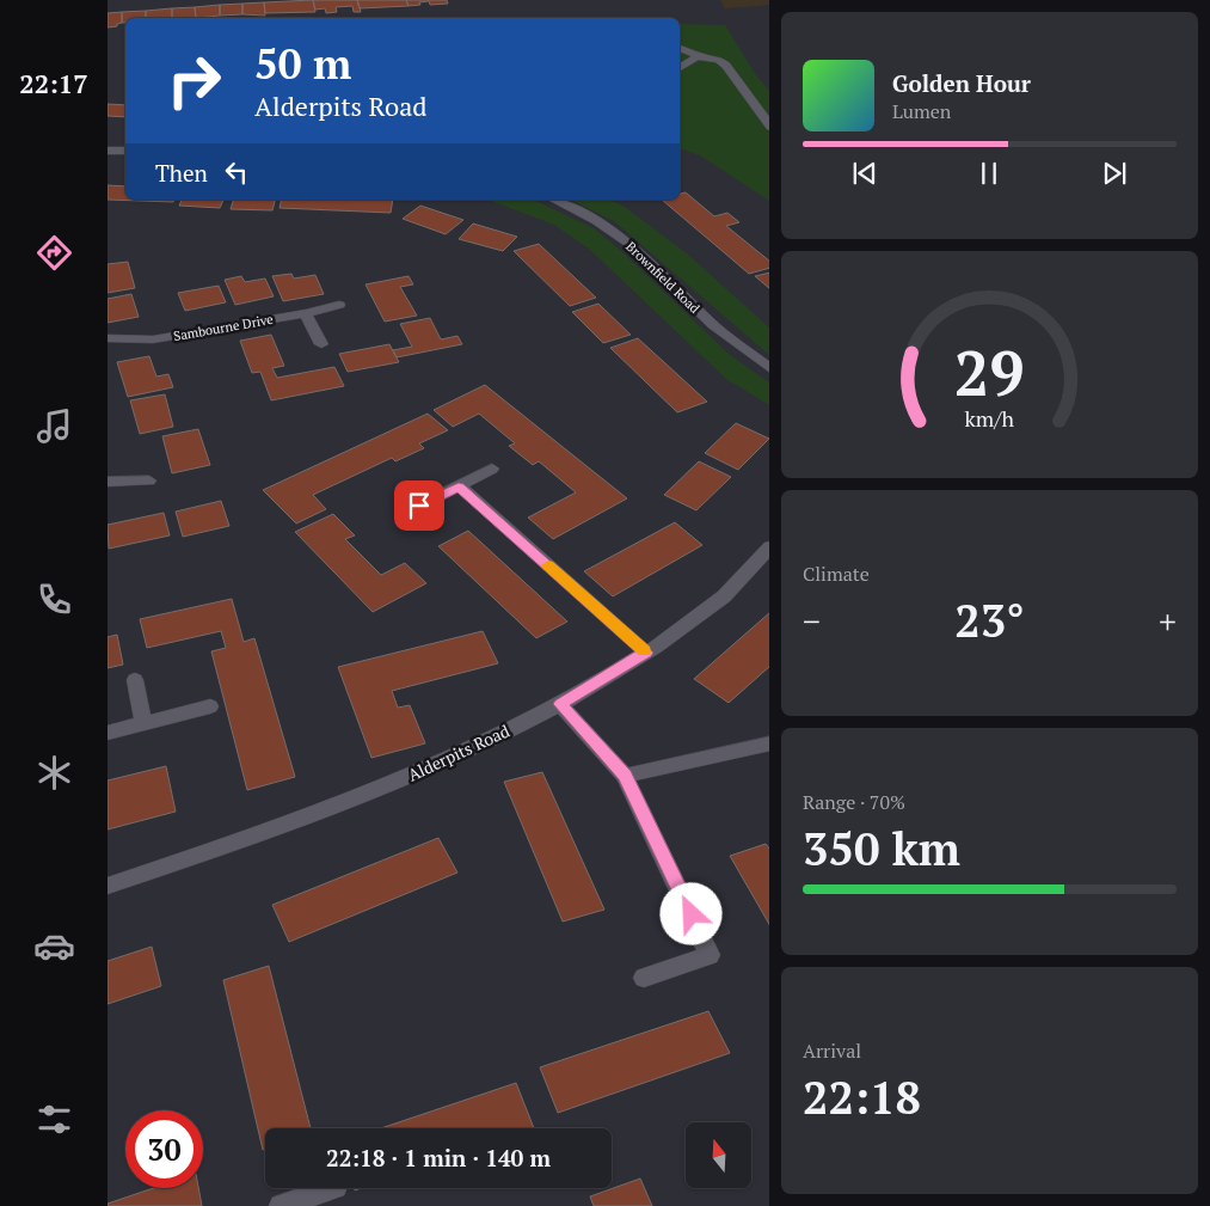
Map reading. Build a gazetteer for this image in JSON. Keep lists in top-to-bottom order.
{
  "streets": {
    "street": ["Brownfield Road", "Sambourne Drive", "Alderpits Road"]
  },
  "north": "top",
  "page": {
    "tabs": "22:17",
    "turn": ["50 m", "Alderpits Road"],
    "song": ["Golden Hour", "Lumen"],
    "then": "Then",
    "tile": [
      "Climate",
      ["Range · 70%", "350 km"],
      ["Arrival", "22:18"]
    ],
    "heat": ["−", "23°", "+"],
    "limit": "30",
    "trip": "22:18 · 1 min · 140 m",
    "gauge": ["29", "km/h"]
  }
}
